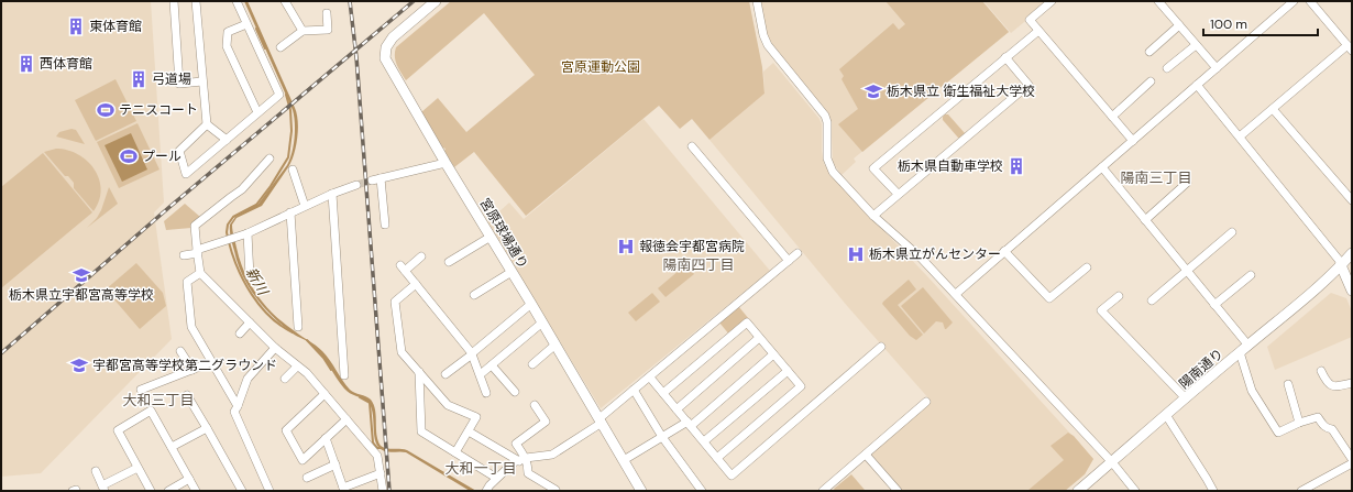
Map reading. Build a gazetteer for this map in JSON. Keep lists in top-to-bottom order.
{
  "streets": {
    "street": ["宮原球場通り", "陽南通り"]
  },
  "districts": [
    "陽南三丁目",
    "陽南四丁目",
    "大和三丁目",
    "大和一丁目"
  ],
  "water": ["新川"],
  "parks": ["宮原運動公園"],
  "places": {
    "building": [
      "東体育館",
      "西体育館",
      "弓道場",
      "栃木県自動車学校"
    ],
    "school or university": ["栃木県立 衛生福祉大学校", "栃木県立宇都宮高等学校", "宇都宮高等学校第二グラウンド"],
    "sports": ["テニスコート", "プール"],
    "hospital": ["報徳会宇都宮病院", "栃木県立がんセンター"]
  },
  "scale_bar": "100 m"
}
